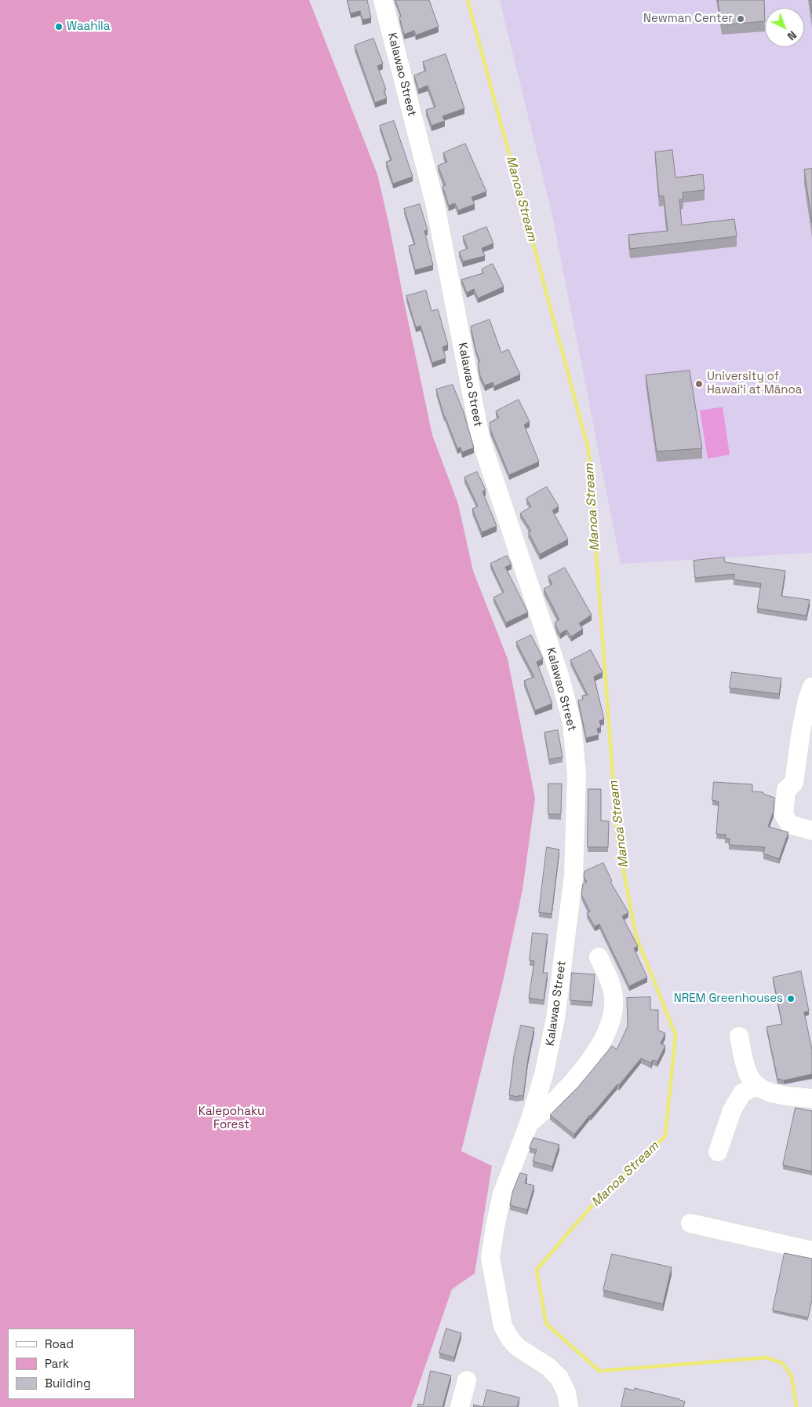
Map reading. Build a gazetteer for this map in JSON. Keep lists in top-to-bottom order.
{
  "streets": {
    "street": ["Kalawao Street"]
  },
  "water": ["Manoa Stream"],
  "parks": ["Kalepohaku Forest"],
  "places": [
    "Newman Center",
    "Waahila",
    "University of Hawaiʻi at Mānoa",
    "NREM Greenhouses"
  ],
  "legend": ["Road", "Park", "Building"],
  "north": "bottom right"
}
